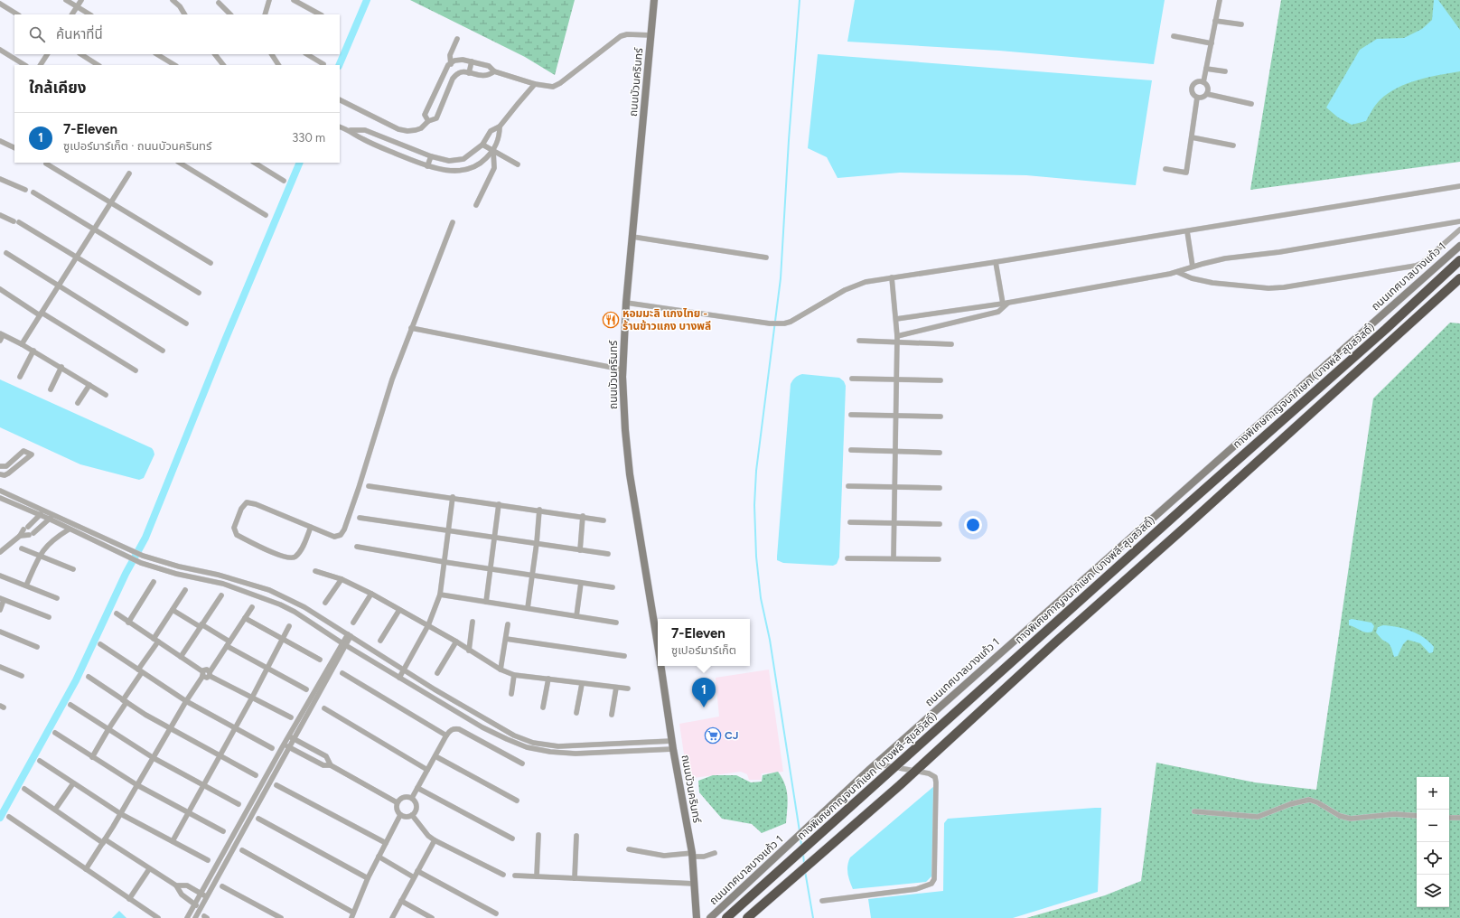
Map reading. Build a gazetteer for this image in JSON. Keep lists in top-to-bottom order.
{
  "streets": {
    "highway": ["ทางพิเศษกาญจนาภิเษก (บางพลี-สุขสวัสดิ์)"],
    "main road": ["ถนนบัวนครินทร์", "ถนนเทศบาลบางแก้ว 1"]
  },
  "places": {
    "restaurant": ["หอมมะลิ เเกงไทย - ร้านข้าวแกง บางพลี"],
    "supermarket": ["CJ"]
  },
  "page": {
    "search": "ค้นหาที่นี่",
    "heading": "ใกล้เคียง",
    "list": [
      {
        "mark": "1",
        "name": "7-Eleven",
        "note": "ซูเปอร์มาร์เก็ต · ถนนบัวนครินทร์",
        "value": "330 m"
      }
    ],
    "popup": ["7-Eleven", "ซูเปอร์มาร์เก็ต"],
    "pins": "1",
    "map_buttons": ["+", "−"]
  }
}
